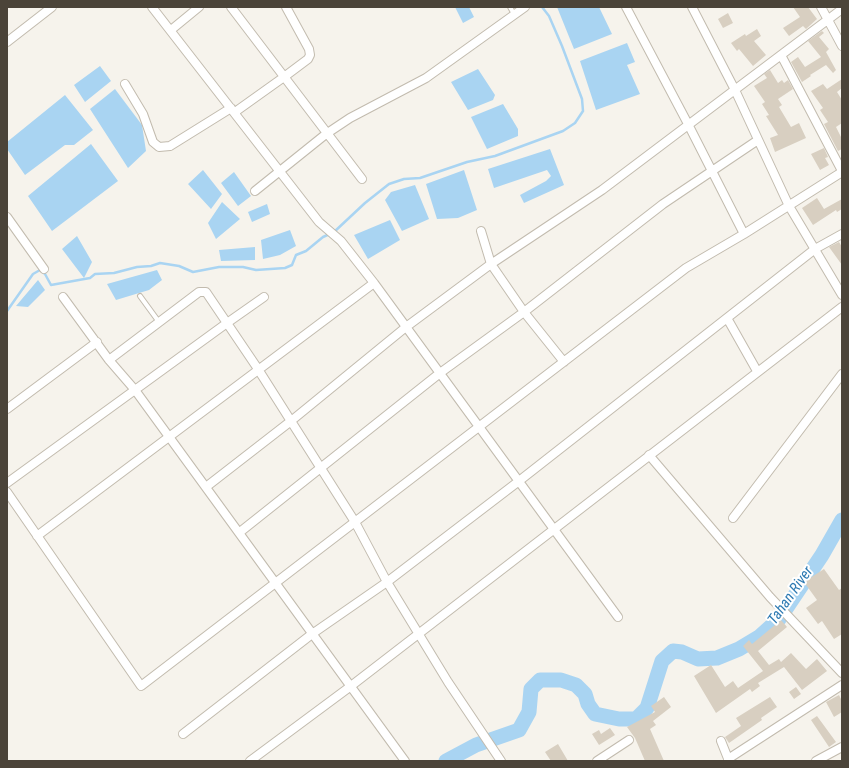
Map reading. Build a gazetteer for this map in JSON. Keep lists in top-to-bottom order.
{
  "water": ["Tahan River"]
}
